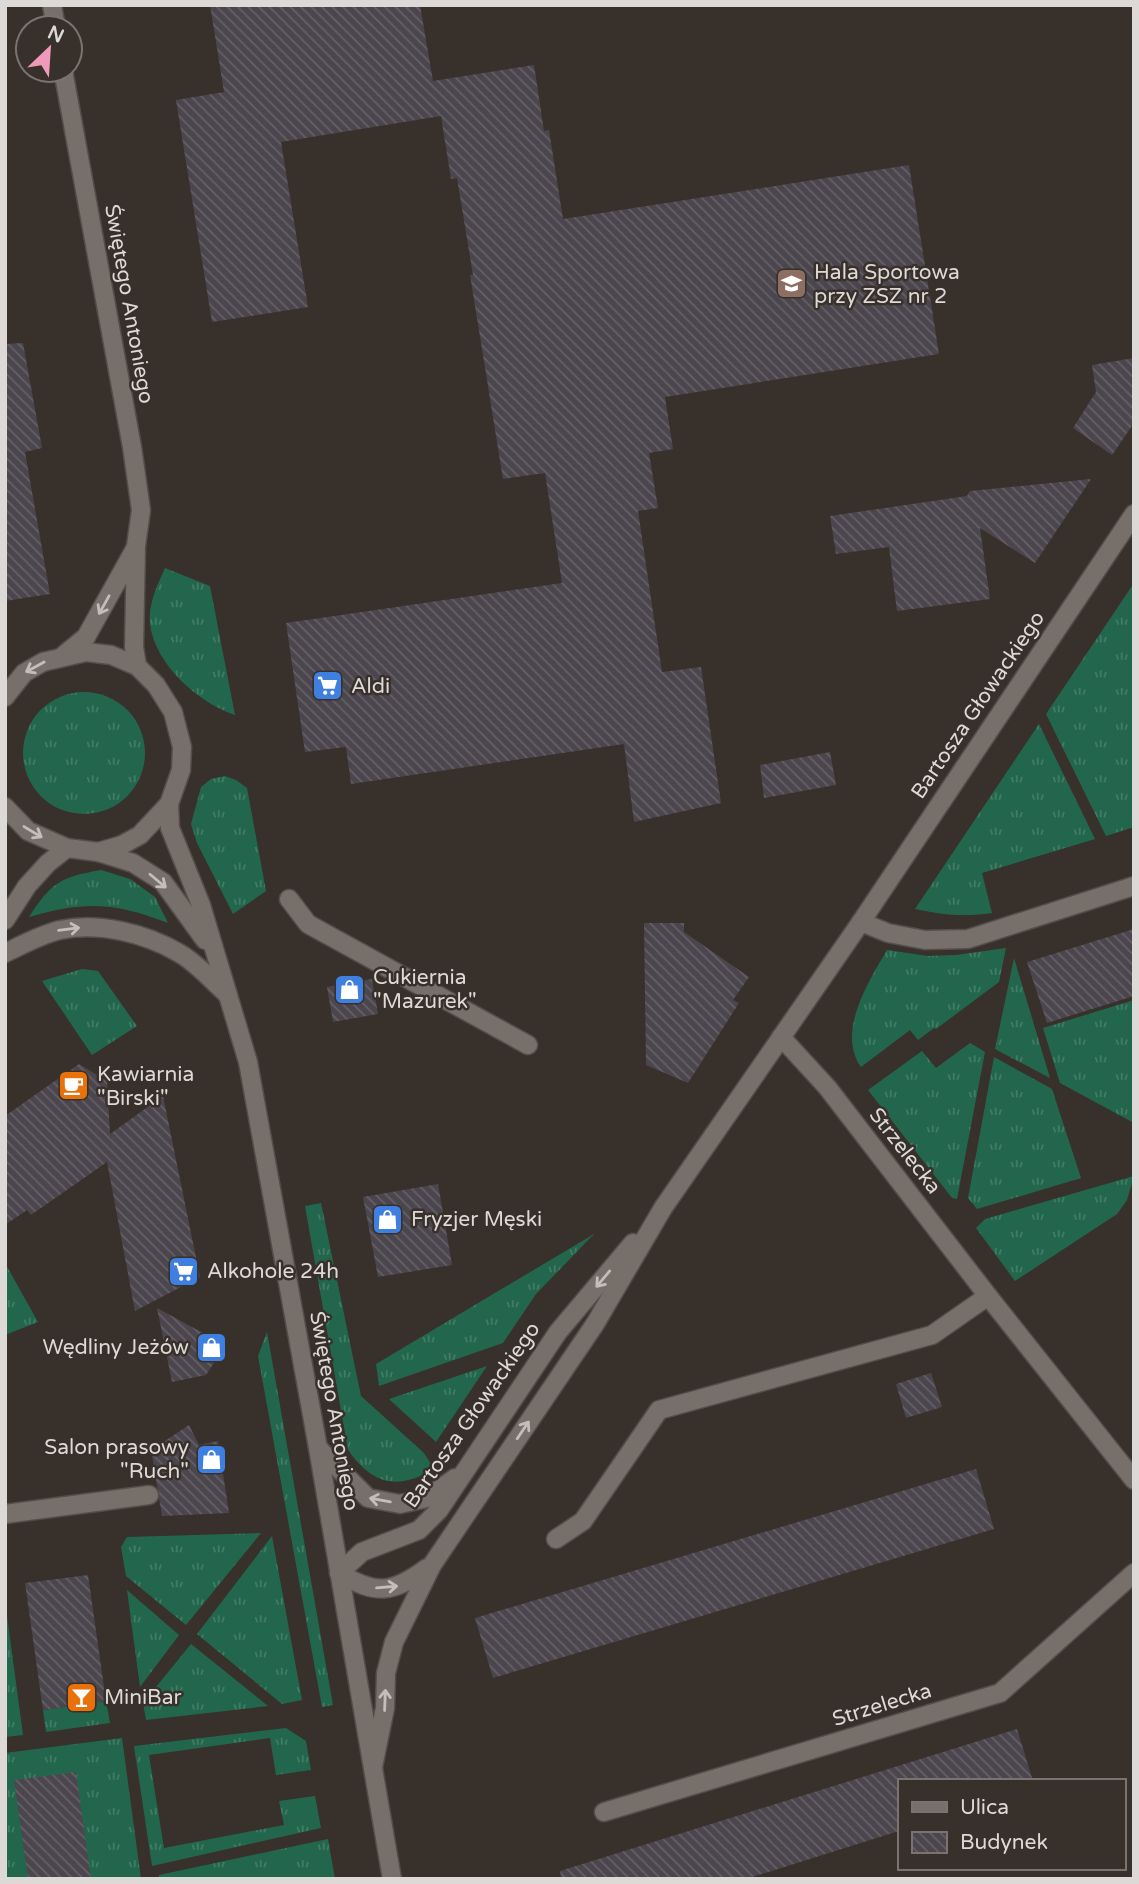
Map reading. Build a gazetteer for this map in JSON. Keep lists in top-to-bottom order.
{
  "streets": {
    "street": ["Świętego Antoniego", "Bartosza Głowackiego", "Strzelecka"]
  },
  "crossings": [
    ["Świętego Antoniego", "Bartosza Głowackiego"],
    ["Bartosza Głowackiego", "Strzelecka"]
  ],
  "places": {
    "school or university": ["Hala Sportowa przy ZSZ nr 2"],
    "supermarket": ["Aldi", "Alkohole 24h"],
    "shop": [
      "Cukiernia \"Mazurek\"",
      "Fryzjer Męski",
      "Wędliny Jeżów",
      "Salon prasowy \"Ruch\""
    ],
    "cafe": ["Kawiarnia \"Birski\""],
    "bar": ["MiniBar"]
  },
  "legend": ["Ulica", "Budynek"],
  "north": "top right"
}
